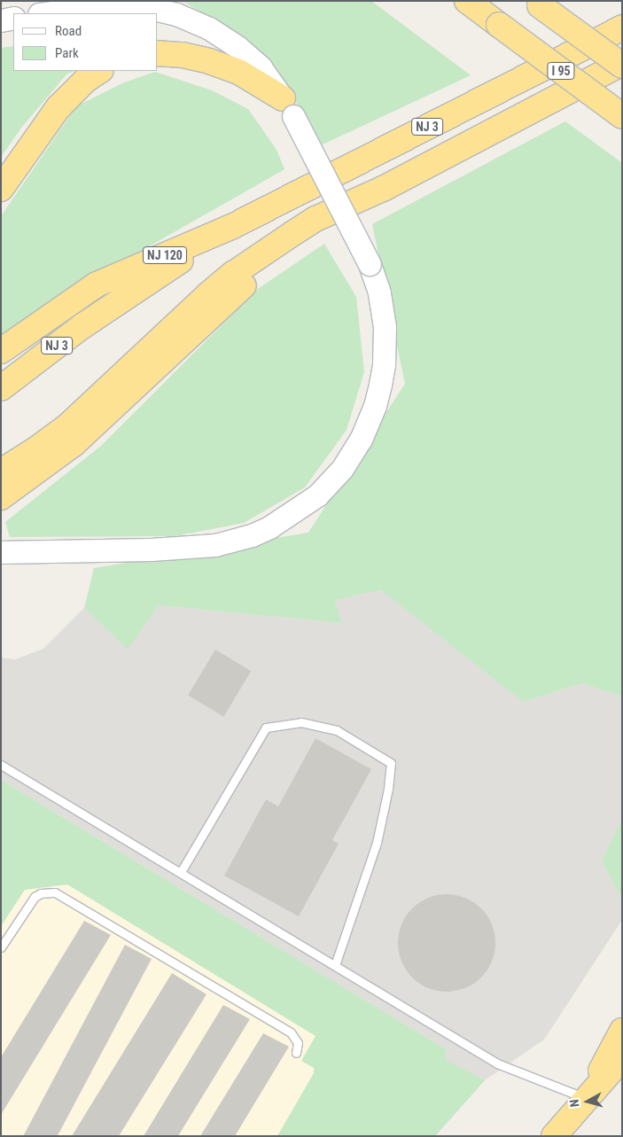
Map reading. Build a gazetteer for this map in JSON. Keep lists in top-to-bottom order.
{
  "streets": {
    "highway": ["I 95", "NJ 3", "NJ 120"]
  },
  "crossings": [
    ["NJ 3", "NJ 120"]
  ],
  "legend": ["Road", "Park"],
  "north": "left"
}
